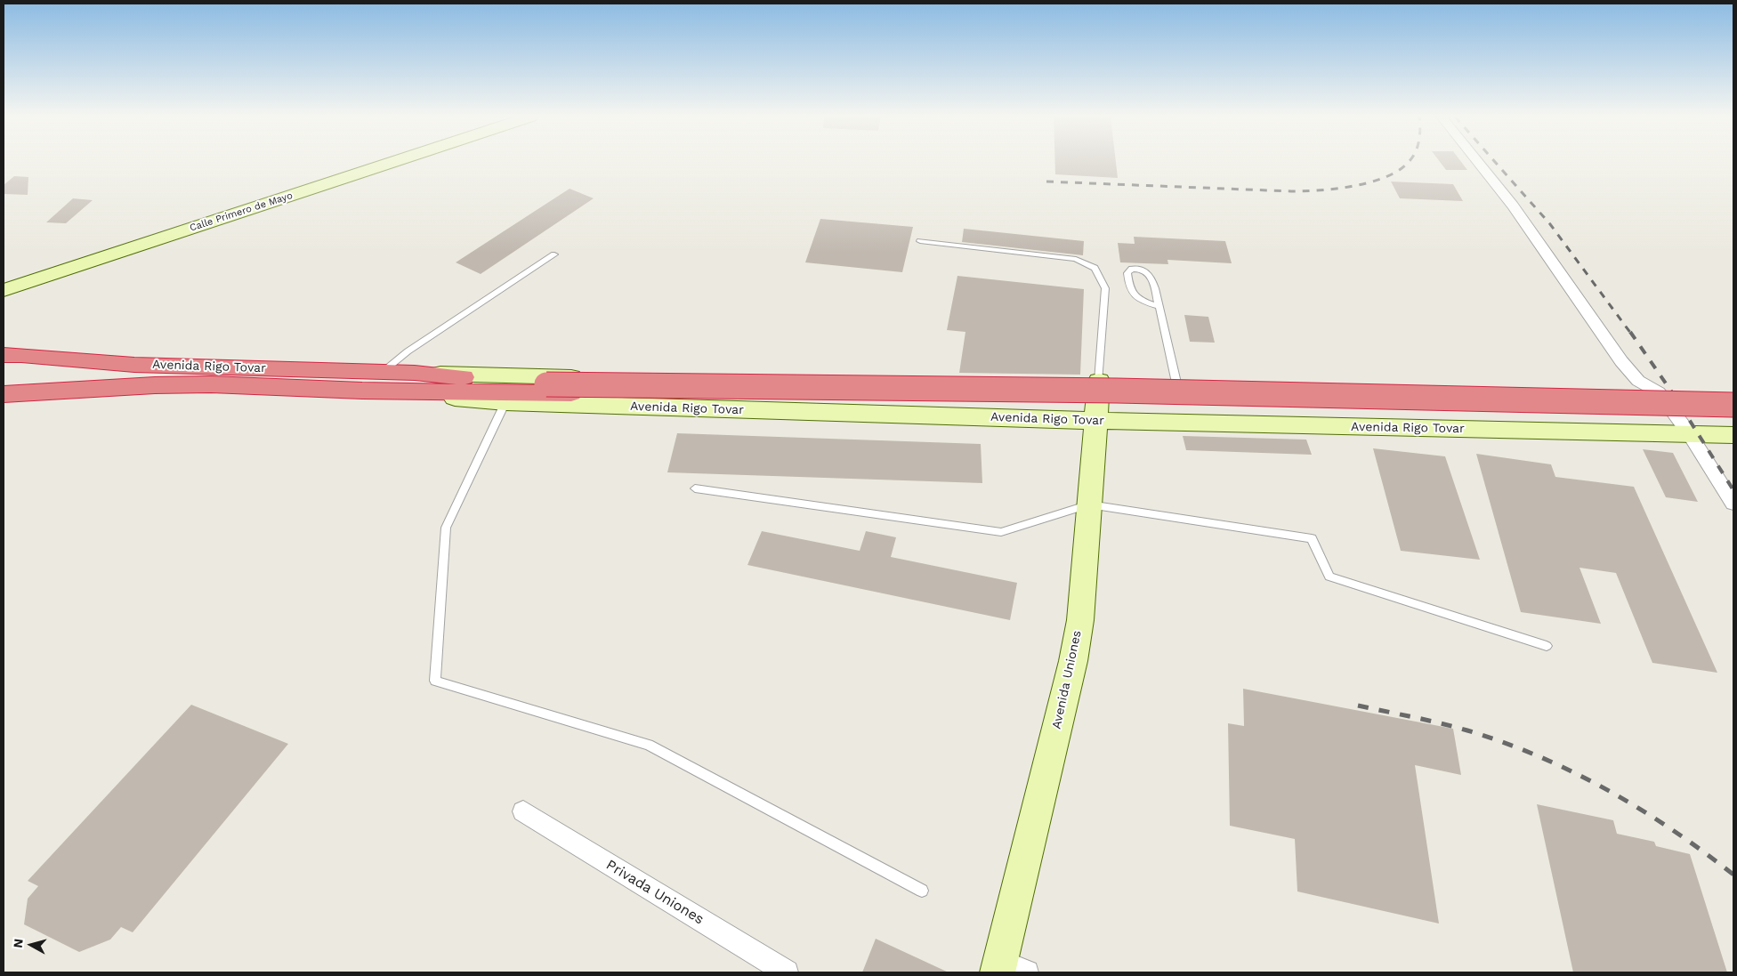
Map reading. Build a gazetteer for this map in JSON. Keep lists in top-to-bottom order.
{
  "streets": {
    "highway": ["Avenida Rigo Tovar"],
    "street": ["Calle Primero de Mayo", "Avenida Uniones", "Privada Uniones"]
  },
  "crossings": [
    ["Avenida Rigo Tovar", "Avenida Uniones"]
  ],
  "north": "left"
}
